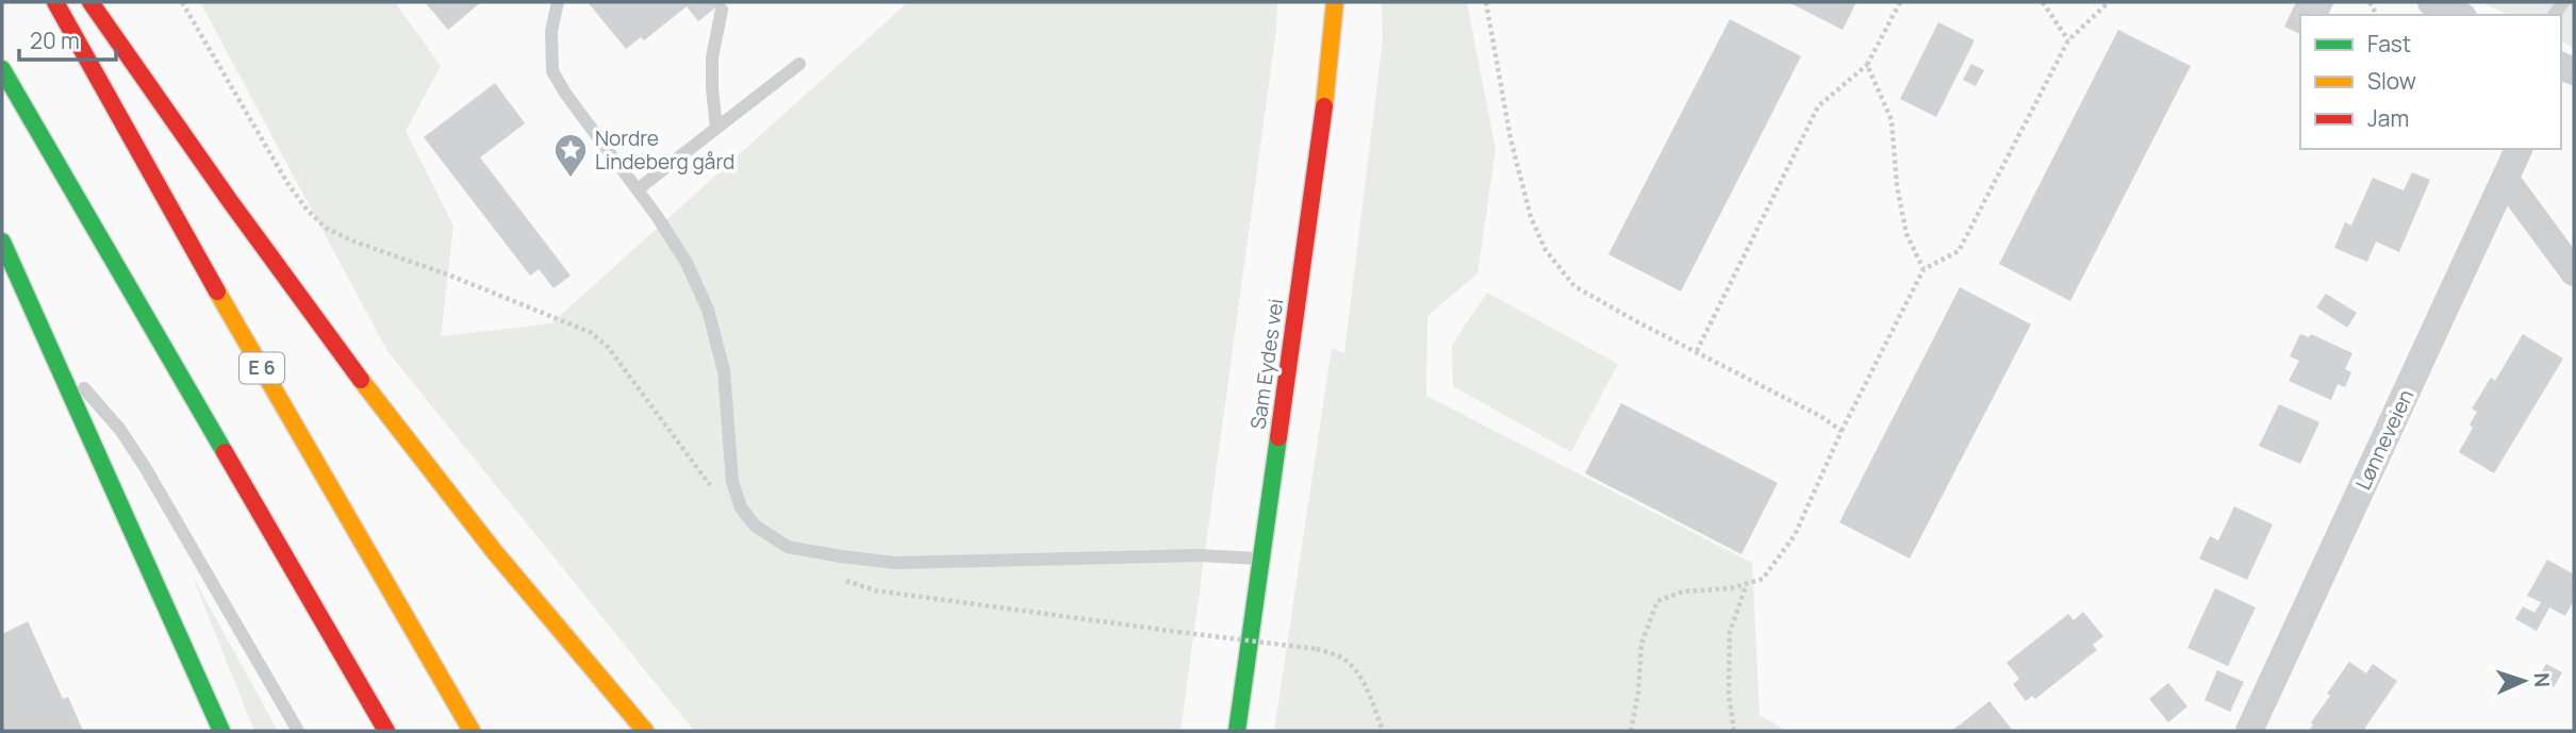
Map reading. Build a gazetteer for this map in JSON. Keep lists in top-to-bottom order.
{
  "streets": {
    "main road": ["Sam Eydes vei", "E 6"],
    "street": ["Lønneveien"]
  },
  "places": {
    "place": ["Nordre Lindeberg gård"]
  },
  "legend": ["Fast", "Slow", "Jam"],
  "scale_bar": "20 m",
  "north": "right"
}
